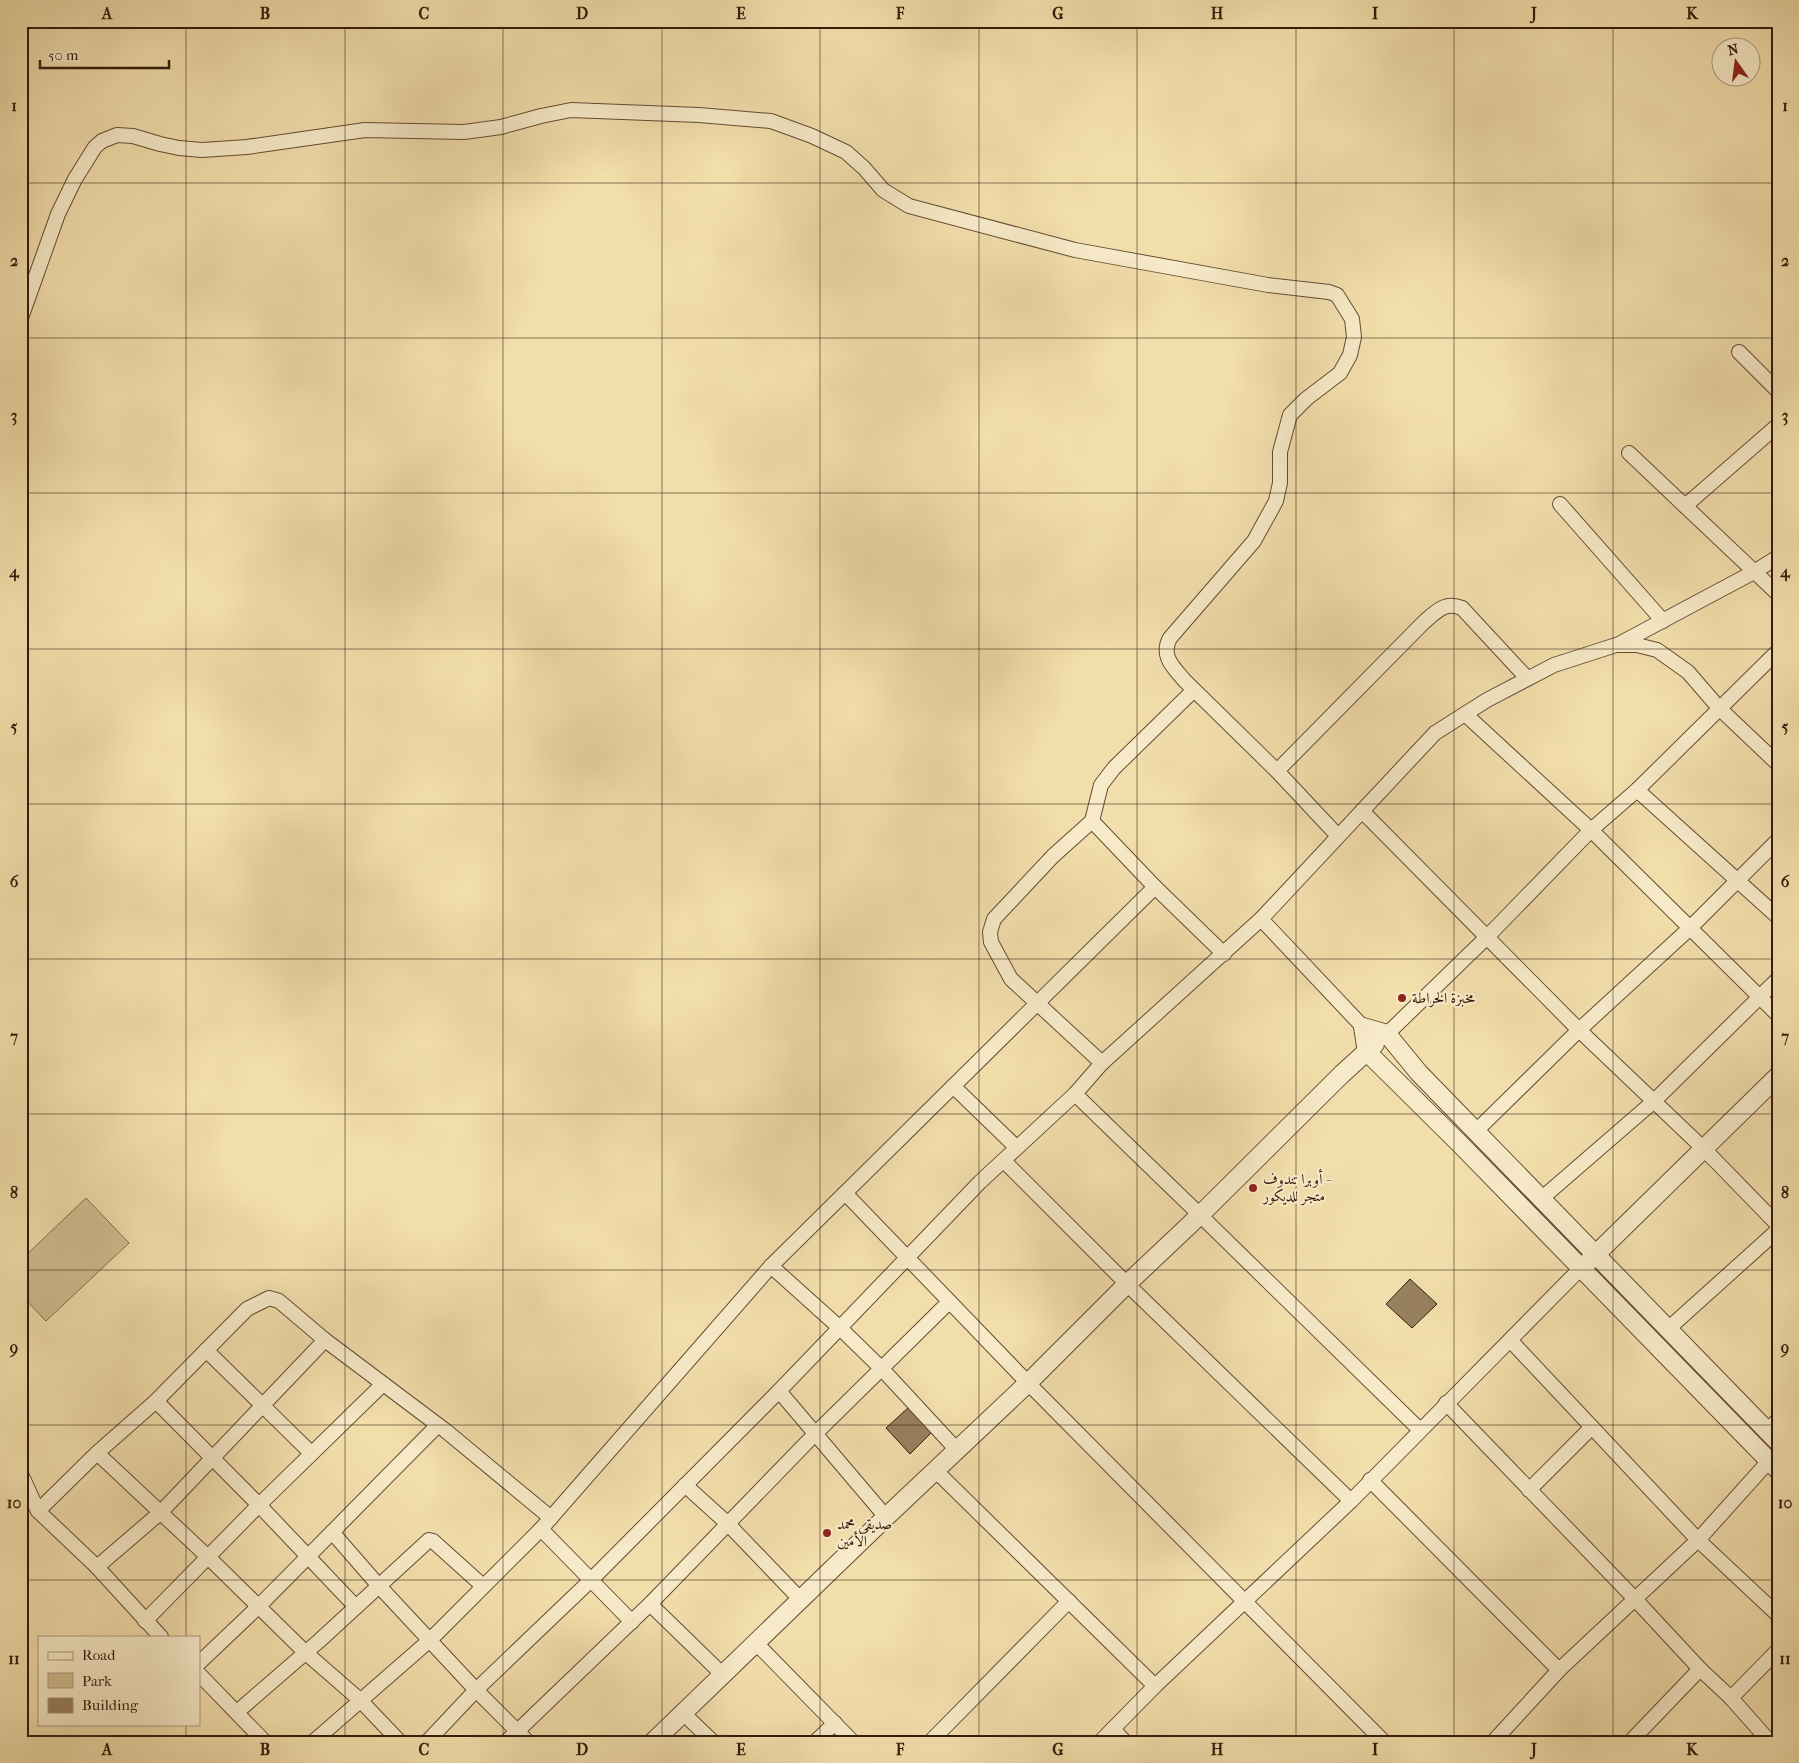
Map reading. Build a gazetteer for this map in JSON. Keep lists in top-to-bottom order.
{
  "places": ["مخبزة الخراطة", "أوبرا تندوف - متجر للديكور", "صديقي محمد الأمين"],
  "legend": ["Road", "Park", "Building"],
  "scale_bar": "50 m",
  "north": "top",
  "grid": {
    "columns": [
      "A",
      "B",
      "C",
      "D",
      "E",
      "F",
      "G",
      "H",
      "I",
      "J",
      "K"
    ],
    "rows": [
      "1",
      "2",
      "3",
      "4",
      "5",
      "6",
      "7",
      "8",
      "9",
      "10",
      "11"
    ]
  }
}
